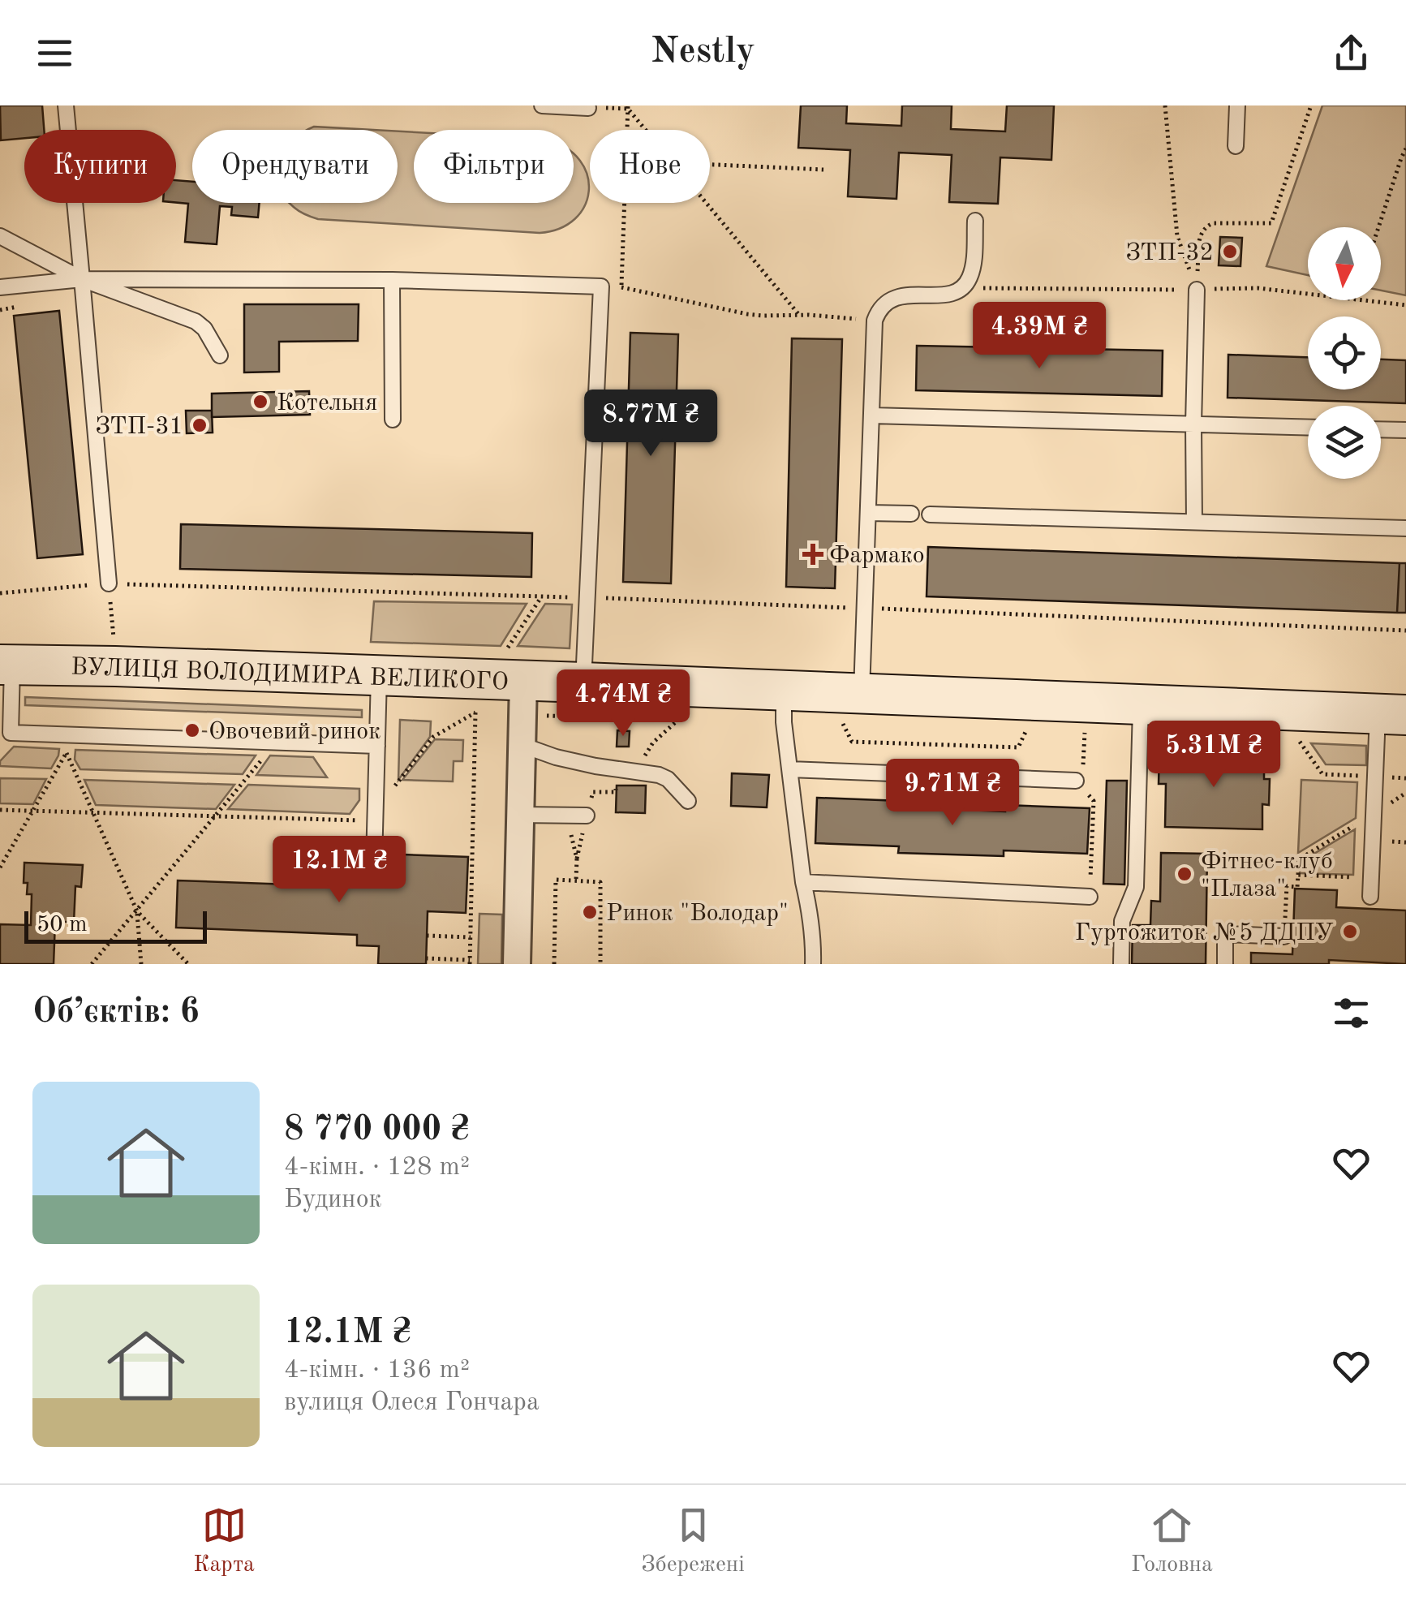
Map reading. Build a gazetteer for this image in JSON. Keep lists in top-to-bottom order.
{
  "streets": {
    "street": ["ВУЛИЦЯ ВОЛОДИМИРА ВЕЛИКОГО"]
  },
  "places": {
    "other": [
      "ЗТП-32",
      "Котельня",
      "ЗТП-31",
      "Овочевий ринок",
      "Фітнес-клуб \"Плаза\"",
      "Ринок \"Володар\"",
      "Гуртожиток №5 ДДПУ"
    ],
    "health": ["Фармако"]
  },
  "scale_bar": "50 m",
  "north": "bottom",
  "page": {
    "header": "Nestly",
    "chip": [
      "Купити",
      "Орендувати",
      "Фільтри",
      "Нове"
    ],
    "price": [
      "4.39M ₴",
      "8.77M ₴",
      "4.74M ₴",
      "5.31M ₴",
      "9.71M ₴",
      "12.1M ₴"
    ],
    "scale": "50 m",
    "heading": "Об’єктів: 6",
    "list": [
      {
        "name": "8 770 000 ₴",
        "note": "4-кімн. · 128 m² · Будинок"
      },
      {
        "name": "12.1M ₴",
        "note": "4-кімн. · 136 m² · вулиця Олеся Гончара"
      }
    ],
    "tabs": ["Карта", "Збережені", "Головна"]
  }
}
